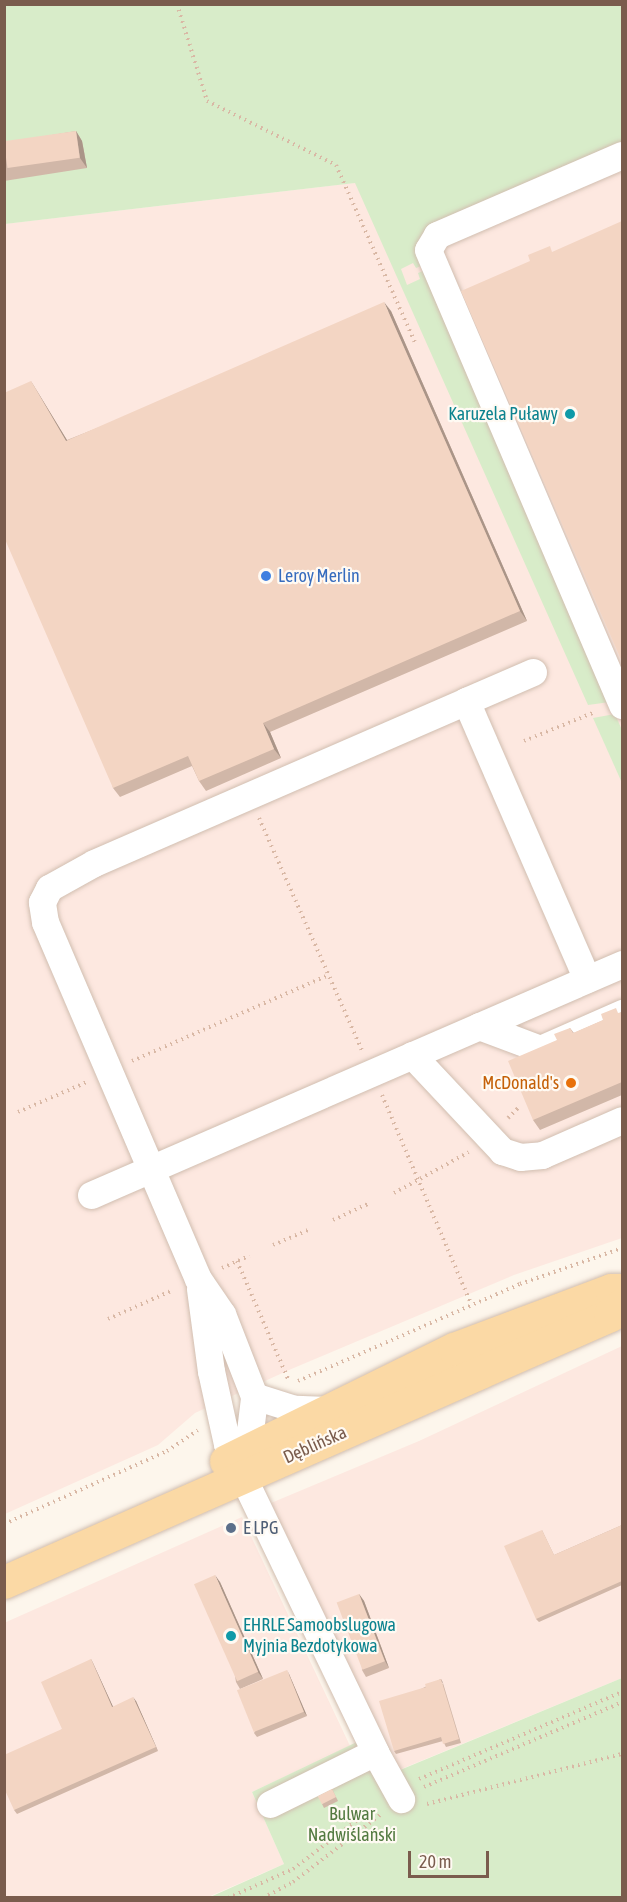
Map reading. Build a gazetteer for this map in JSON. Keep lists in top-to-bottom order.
{
  "streets": {
    "main road": ["Dęblińska"]
  },
  "parks": ["Bulwar Nadwiślański"],
  "places": [
    "Karuzela Puławy",
    "Leroy Merlin",
    "McDonald's",
    "E LPG",
    "EHRLE Samoobslugowa Myjnia Bezdotykowa"
  ],
  "scale_bar": "20 m"
}
